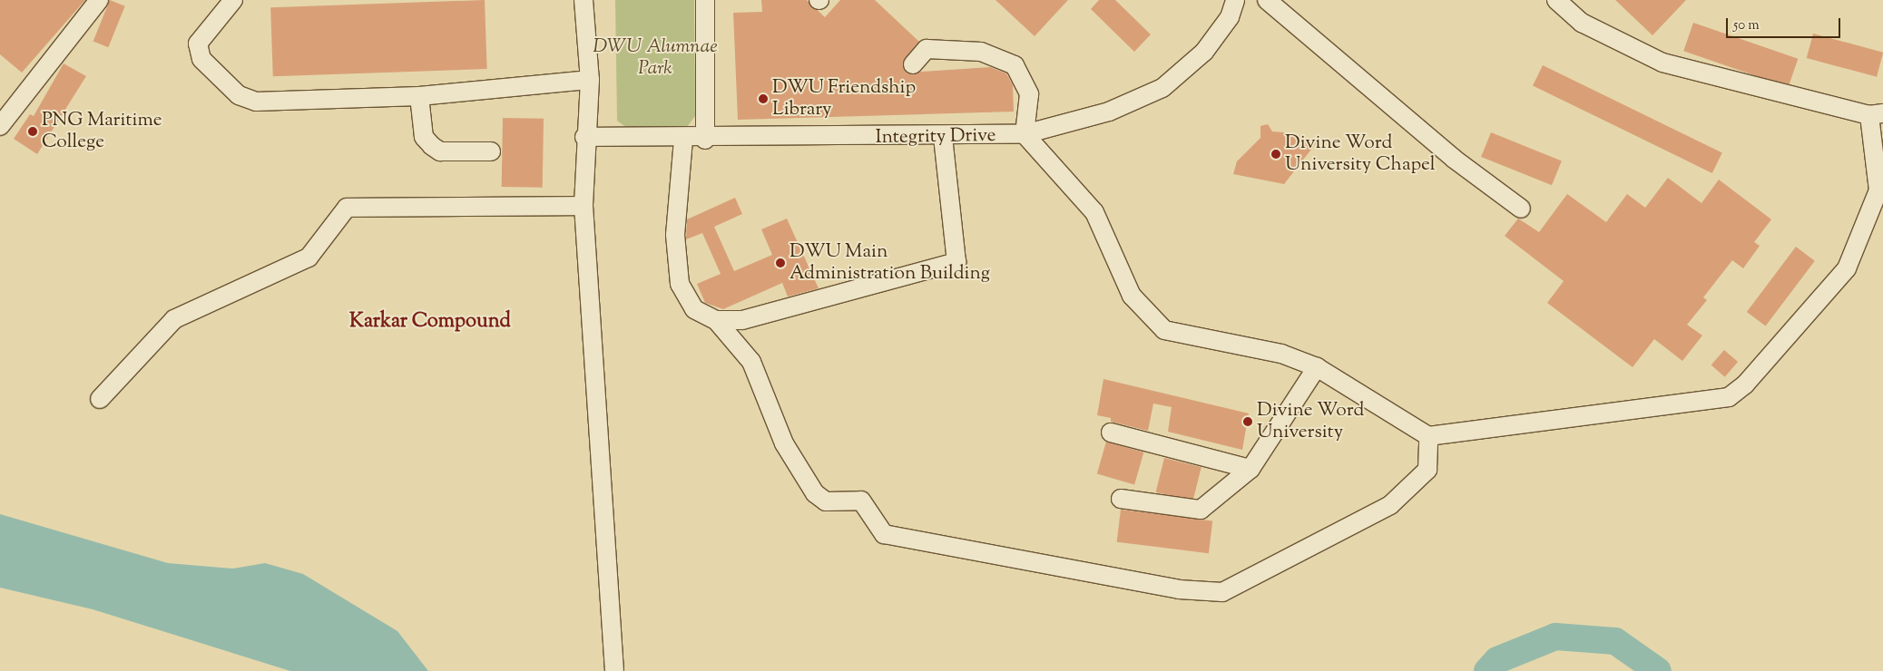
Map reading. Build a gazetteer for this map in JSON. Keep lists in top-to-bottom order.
{
  "streets": {
    "street": ["Integrity Drive"]
  },
  "districts": ["Karkar Compound"],
  "parks": ["DWU Alumnae Park"],
  "places": [
    "DWU Friendship Library",
    "PNG Maritime College",
    "Divine Word University Chapel",
    "DWU Main Administration Building",
    "Divine Word University"
  ],
  "scale_bar": "50 m"
}
